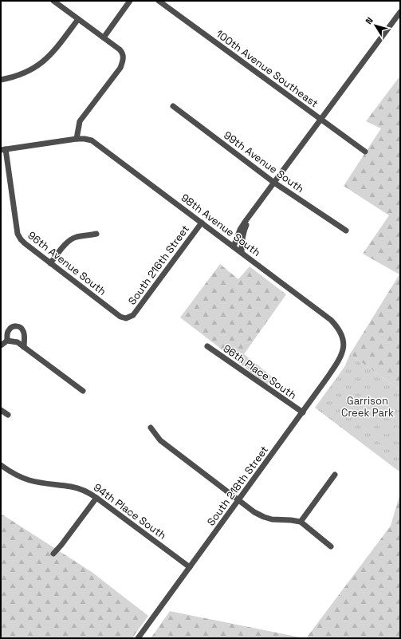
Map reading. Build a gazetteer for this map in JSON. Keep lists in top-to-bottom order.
{
  "streets": {
    "street": [
      "100th Avenue Southeast",
      "99th Avenue South",
      "98th Avenue South",
      "96th Avenue South",
      "South 216th Street",
      "96th Place South",
      "South 218th Street",
      "94th Place South"
    ]
  },
  "crossings": [
    ["98th Avenue South", "96th Avenue South"],
    ["98th Avenue South", "South 216th Street"],
    ["98th Avenue South", "South 218th Street"],
    ["96th Avenue South", "South 216th Street"],
    ["96th Place South", "South 218th Street"],
    ["South 218th Street", "94th Place South"]
  ],
  "parks": ["Garrison Creek Park"],
  "north": "top left"
}
